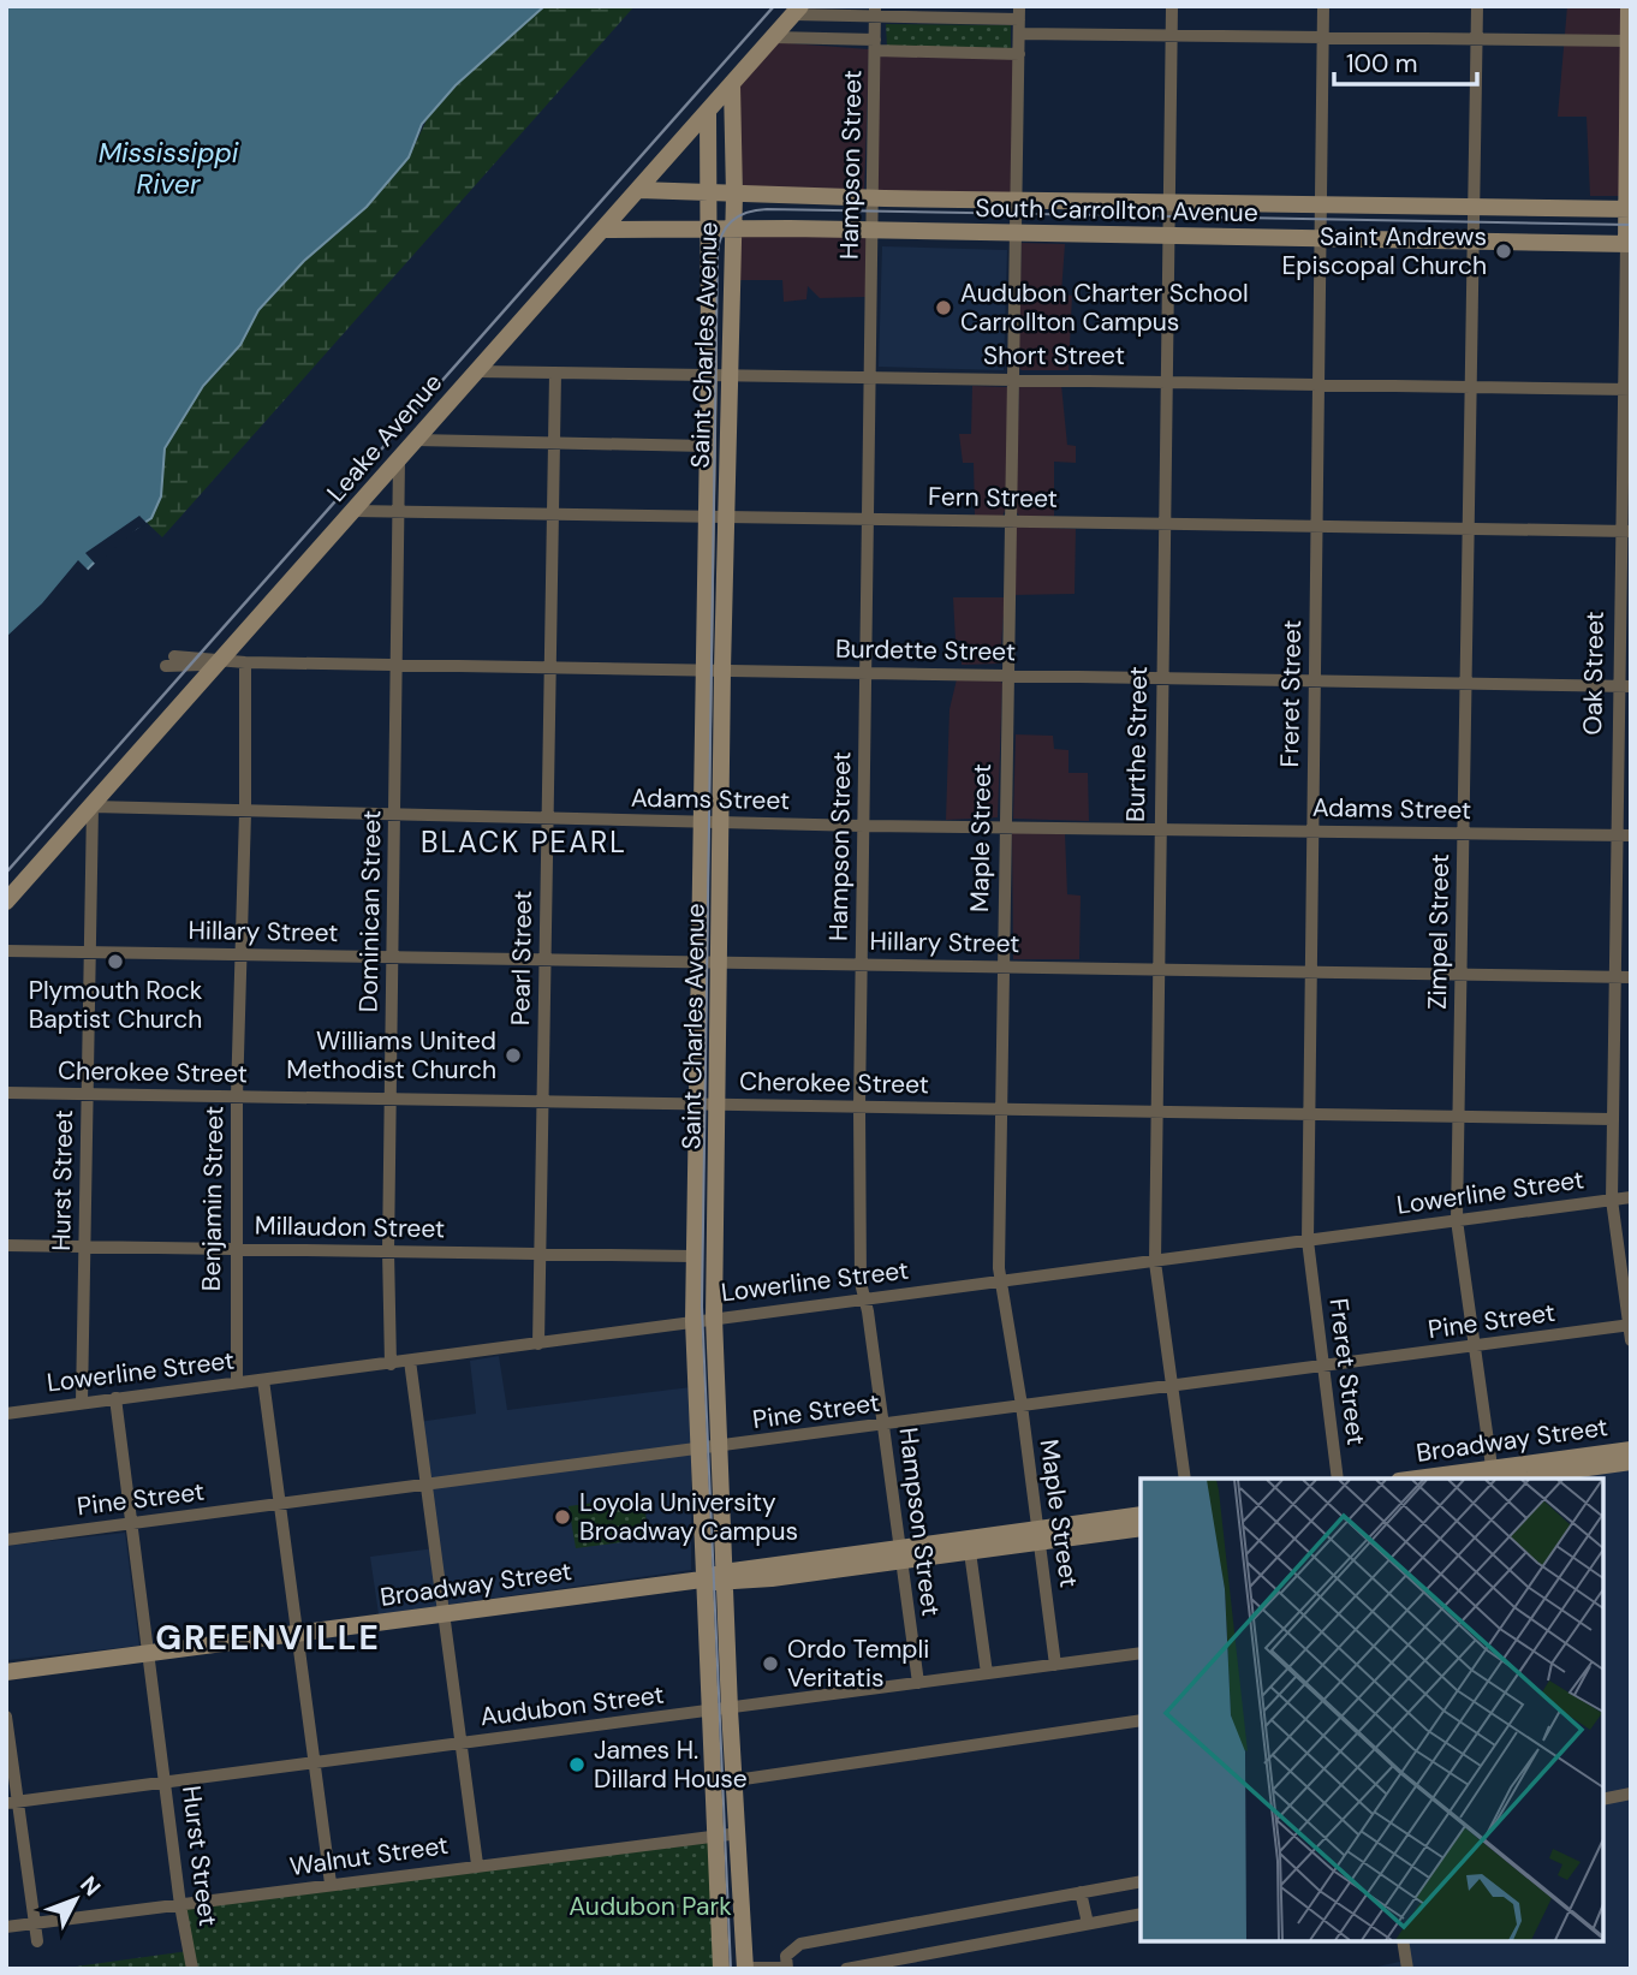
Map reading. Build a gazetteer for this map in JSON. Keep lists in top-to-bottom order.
{
  "streets": {
    "main road": [
      "South Carrollton Avenue",
      "Saint Charles Avenue",
      "Leake Avenue",
      "Oak Street",
      "Broadway Street"
    ],
    "street": [
      "Hampson Street",
      "Short Street",
      "Fern Street",
      "Burdette Street",
      "Freret Street",
      "Burthe Street",
      "Adams Street",
      "Maple Street",
      "Dominican Street",
      "Hillary Street",
      "Zimpel Street",
      "Pearl Street",
      "Cherokee Street",
      "Hurst Street",
      "Lowerline Street",
      "Benjamin Street",
      "Millaudon Street",
      "Pine Street",
      "Audubon Street",
      "Walnut Street"
    ]
  },
  "crossings": [
    ["Hampson Street", "South Carrollton Avenue"],
    ["Hampson Street", "Short Street"],
    ["Hampson Street", "Fern Street"],
    ["Hampson Street", "Burdette Street"],
    ["Hampson Street", "Adams Street"],
    ["Hampson Street", "Hillary Street"],
    ["Hampson Street", "Cherokee Street"],
    ["Hampson Street", "Lowerline Street"],
    ["Hampson Street", "Pine Street"],
    ["Hampson Street", "Broadway Street"],
    ["Hampson Street", "Audubon Street"],
    ["South Carrollton Avenue", "Saint Charles Avenue"],
    ["South Carrollton Avenue", "Leake Avenue"],
    ["South Carrollton Avenue", "Oak Street"],
    ["South Carrollton Avenue", "Freret Street"],
    ["South Carrollton Avenue", "Burthe Street"],
    ["South Carrollton Avenue", "Maple Street"],
    ["South Carrollton Avenue", "Zimpel Street"],
    ["Saint Charles Avenue", "Short Street"],
    ["Saint Charles Avenue", "Leake Avenue"],
    ["Saint Charles Avenue", "Fern Street"],
    ["Saint Charles Avenue", "Burdette Street"],
    ["Saint Charles Avenue", "Adams Street"],
    ["Saint Charles Avenue", "Hillary Street"],
    ["Saint Charles Avenue", "Cherokee Street"],
    ["Saint Charles Avenue", "Lowerline Street"],
    ["Saint Charles Avenue", "Millaudon Street"],
    ["Saint Charles Avenue", "Pine Street"],
    ["Saint Charles Avenue", "Broadway Street"],
    ["Saint Charles Avenue", "Audubon Street"],
    ["Saint Charles Avenue", "Walnut Street"],
    ["Short Street", "Leake Avenue"],
    ["Short Street", "Oak Street"],
    ["Short Street", "Freret Street"],
    ["Short Street", "Burthe Street"],
    ["Short Street", "Maple Street"],
    ["Short Street", "Zimpel Street"],
    ["Short Street", "Pearl Street"],
    ["Leake Avenue", "Fern Street"],
    ["Leake Avenue", "Burdette Street"],
    ["Leake Avenue", "Adams Street"],
    ["Leake Avenue", "Dominican Street"],
    ["Leake Avenue", "Hurst Street"],
    ["Fern Street", "Oak Street"],
    ["Fern Street", "Freret Street"],
    ["Fern Street", "Burthe Street"],
    ["Fern Street", "Maple Street"],
    ["Fern Street", "Dominican Street"],
    ["Fern Street", "Zimpel Street"],
    ["Fern Street", "Pearl Street"],
    ["Burdette Street", "Oak Street"],
    ["Burdette Street", "Freret Street"],
    ["Burdette Street", "Burthe Street"],
    ["Burdette Street", "Maple Street"],
    ["Burdette Street", "Dominican Street"],
    ["Burdette Street", "Zimpel Street"],
    ["Burdette Street", "Pearl Street"],
    ["Burdette Street", "Benjamin Street"],
    ["Oak Street", "Adams Street"],
    ["Oak Street", "Hillary Street"],
    ["Oak Street", "Cherokee Street"],
    ["Oak Street", "Lowerline Street"],
    ["Oak Street", "Pine Street"],
    ["Freret Street", "Adams Street"],
    ["Freret Street", "Hillary Street"],
    ["Freret Street", "Cherokee Street"],
    ["Freret Street", "Lowerline Street"],
    ["Freret Street", "Pine Street"],
    ["Burthe Street", "Adams Street"],
    ["Burthe Street", "Hillary Street"],
    ["Burthe Street", "Cherokee Street"],
    ["Burthe Street", "Lowerline Street"],
    ["Burthe Street", "Pine Street"],
    ["Adams Street", "Maple Street"],
    ["Adams Street", "Dominican Street"],
    ["Adams Street", "Zimpel Street"],
    ["Adams Street", "Pearl Street"],
    ["Adams Street", "Hurst Street"],
    ["Adams Street", "Benjamin Street"],
    ["Maple Street", "Hillary Street"],
    ["Maple Street", "Cherokee Street"],
    ["Maple Street", "Lowerline Street"],
    ["Maple Street", "Pine Street"],
    ["Maple Street", "Broadway Street"],
    ["Maple Street", "Audubon Street"],
    ["Dominican Street", "Hillary Street"],
    ["Dominican Street", "Cherokee Street"],
    ["Dominican Street", "Lowerline Street"],
    ["Dominican Street", "Millaudon Street"],
    ["Hillary Street", "Zimpel Street"],
    ["Hillary Street", "Pearl Street"],
    ["Hillary Street", "Hurst Street"],
    ["Hillary Street", "Benjamin Street"],
    ["Zimpel Street", "Cherokee Street"],
    ["Zimpel Street", "Lowerline Street"],
    ["Zimpel Street", "Pine Street"],
    ["Zimpel Street", "Broadway Street"],
    ["Pearl Street", "Cherokee Street"],
    ["Pearl Street", "Lowerline Street"],
    ["Pearl Street", "Millaudon Street"],
    ["Cherokee Street", "Hurst Street"],
    ["Cherokee Street", "Benjamin Street"],
    ["Hurst Street", "Lowerline Street"],
    ["Hurst Street", "Millaudon Street"],
    ["Hurst Street", "Pine Street"],
    ["Hurst Street", "Broadway Street"],
    ["Hurst Street", "Audubon Street"],
    ["Hurst Street", "Walnut Street"],
    ["Lowerline Street", "Benjamin Street"],
    ["Benjamin Street", "Millaudon Street"]
  ],
  "districts": ["BLACK PEARL", "GREENVILLE"],
  "water": ["Mississippi River"],
  "parks": ["Audubon Park"],
  "places": [
    "Saint Andrews Episcopal Church",
    "Audubon Charter School Carrollton Campus",
    "Plymouth Rock Baptist Church",
    "Williams United Methodist Church",
    "Loyola University Broadway Campus",
    "Ordo Templi Veritatis",
    "James H. Dillard House"
  ],
  "scale_bar": "100 m",
  "north": "top right"
}
